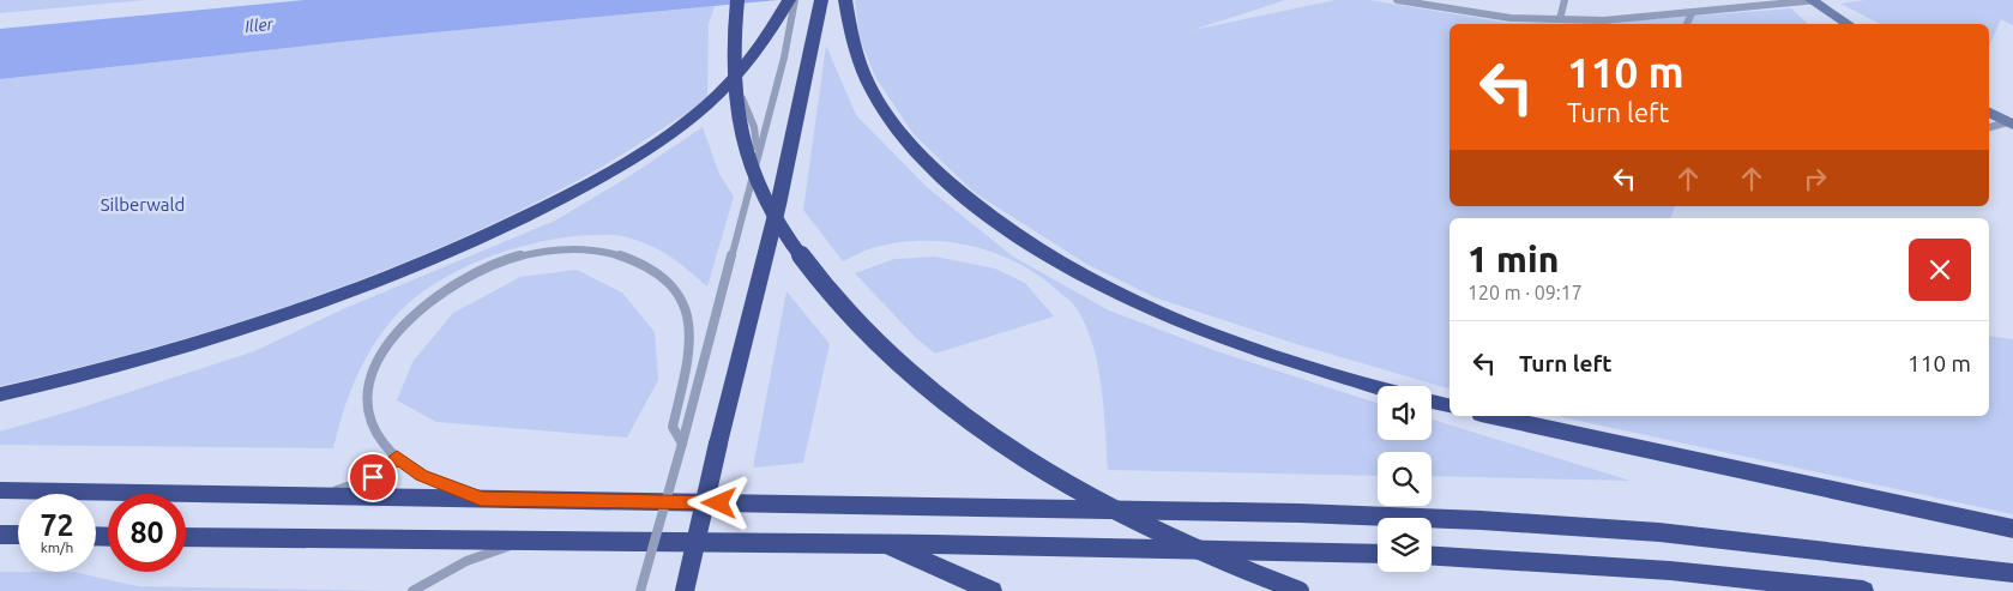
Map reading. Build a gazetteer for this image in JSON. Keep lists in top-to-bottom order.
{
  "water": ["Iller"],
  "parks": ["Silberwald"],
  "page": {
    "turn": ["110 m", "Turn left"],
    "heading": ["1 min", "120 m · 09:17"],
    "list": [
      {
        "name": "Turn left",
        "value": "110 m"
      }
    ],
    "speed": "72 km/h",
    "limit": "80"
  }
}
